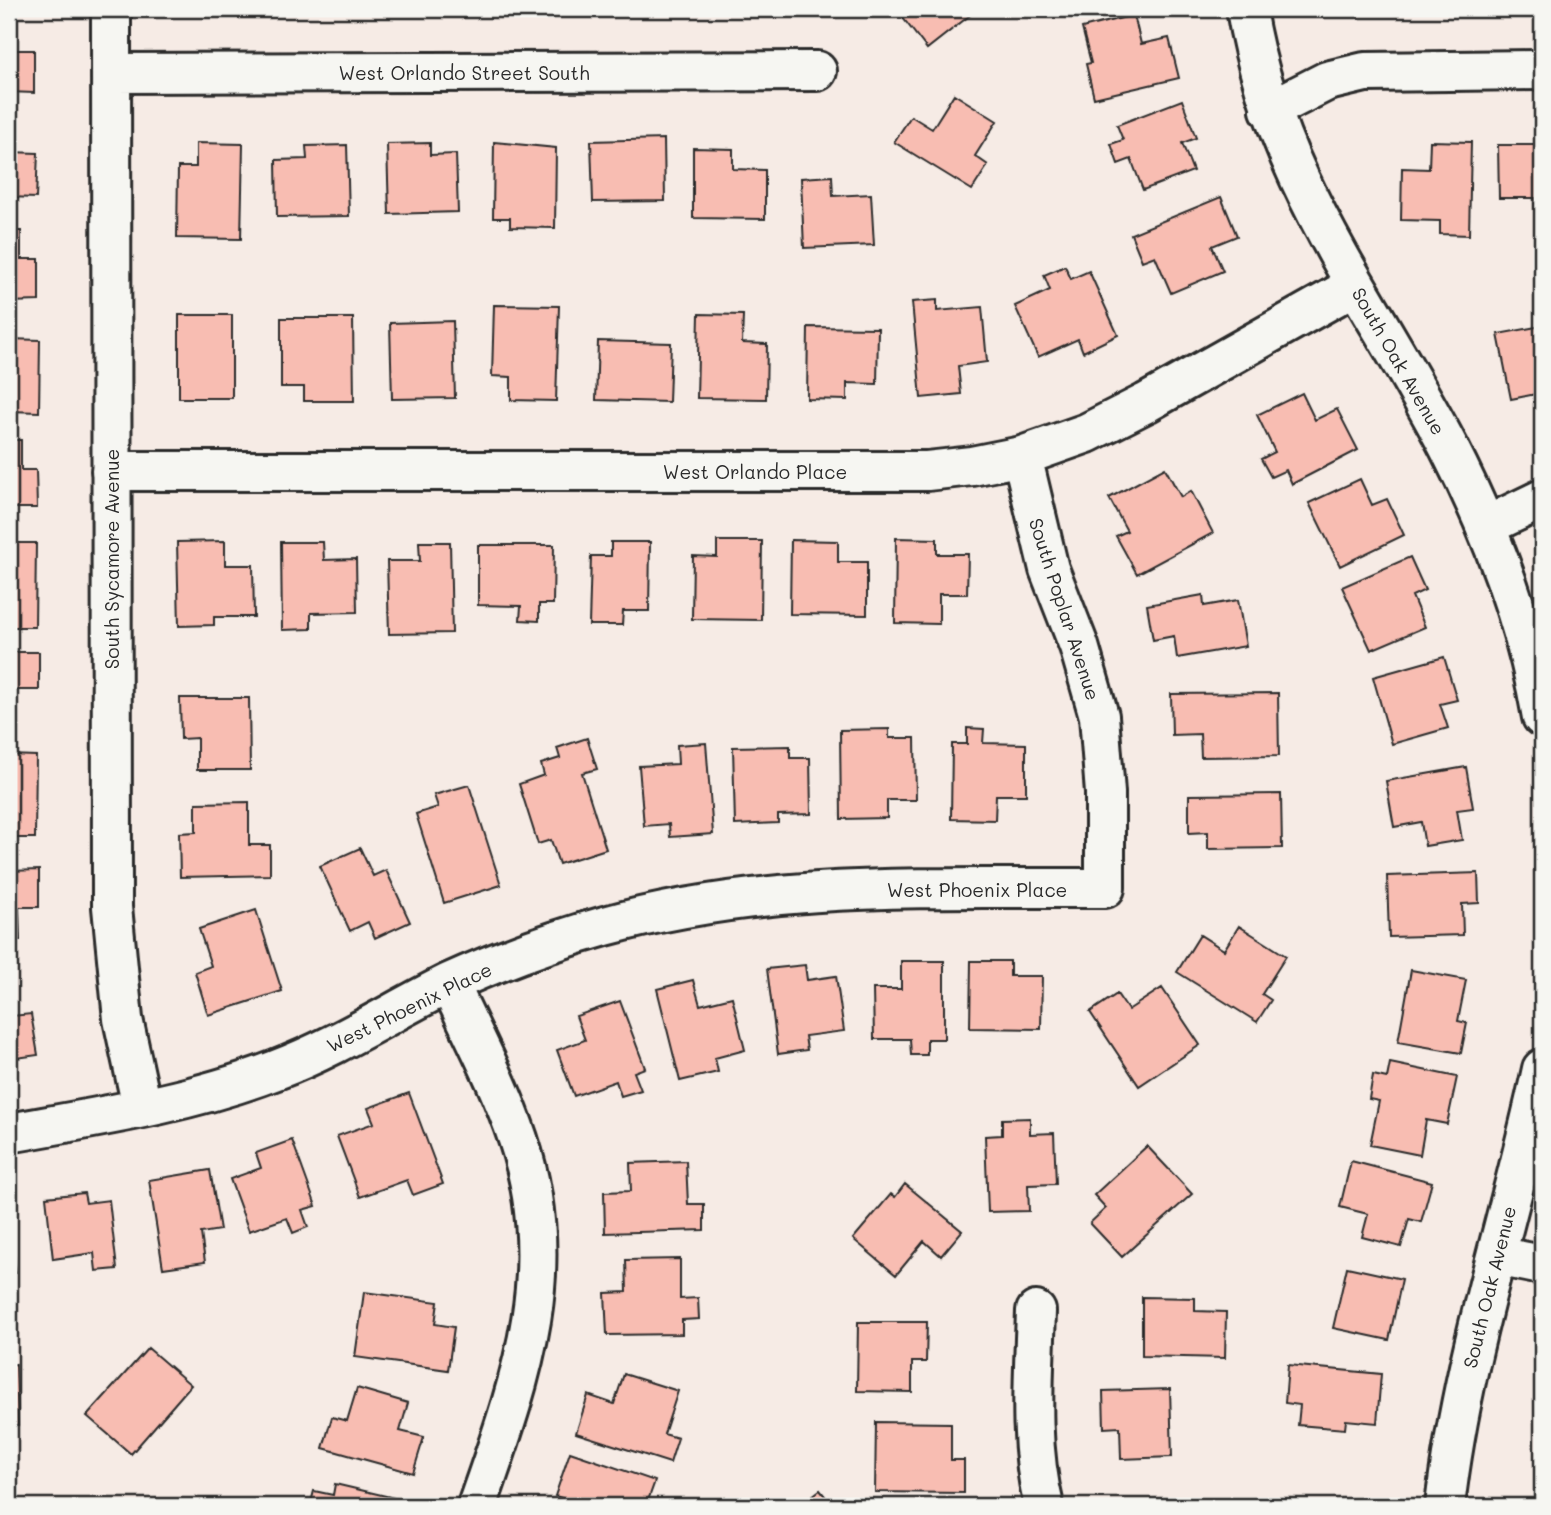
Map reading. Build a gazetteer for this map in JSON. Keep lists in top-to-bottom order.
{
  "streets": {
    "street": [
      "West Orlando Street South",
      "South Oak Avenue",
      "West Orlando Place",
      "South Sycamore Avenue",
      "South Poplar Avenue",
      "West Phoenix Place"
    ]
  },
  "crossings": [
    ["West Orlando Street South", "South Sycamore Avenue"],
    ["South Oak Avenue", "West Orlando Place"],
    ["West Orlando Place", "South Sycamore Avenue"],
    ["West Orlando Place", "South Poplar Avenue"],
    ["South Sycamore Avenue", "West Phoenix Place"],
    ["South Poplar Avenue", "West Phoenix Place"]
  ]
}
